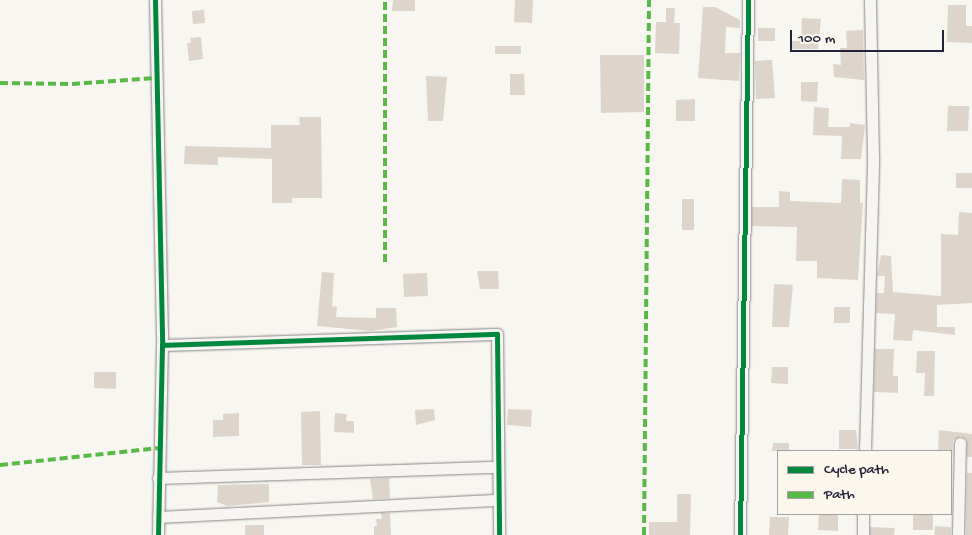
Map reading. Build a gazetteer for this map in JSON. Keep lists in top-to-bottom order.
{
  "legend": ["Cycle path", "Path"],
  "scale_bar": "100 m"
}
